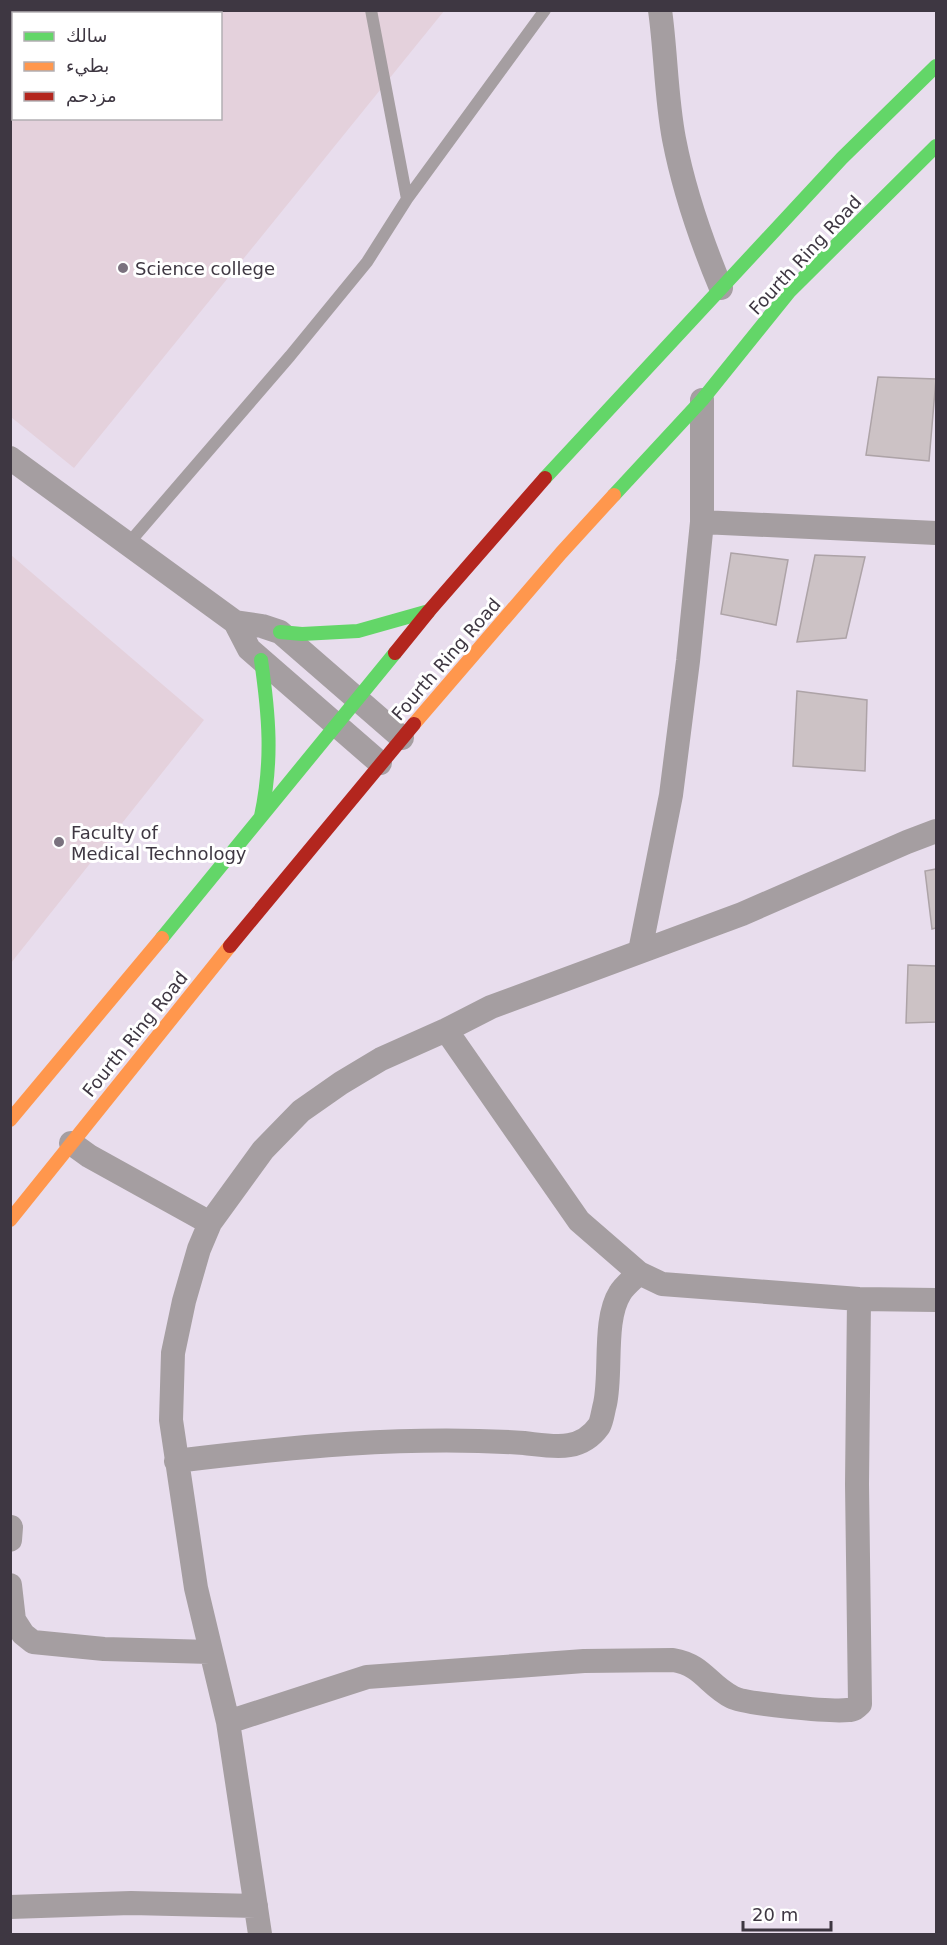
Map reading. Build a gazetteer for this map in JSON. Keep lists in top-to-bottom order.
{
  "streets": {
    "main road": ["Fourth Ring Road"]
  },
  "places": ["Science college", "Faculty of Medical Technology"],
  "legend": ["سالك", "بطيء", "مزدحم"],
  "scale_bar": "20 m"
}
